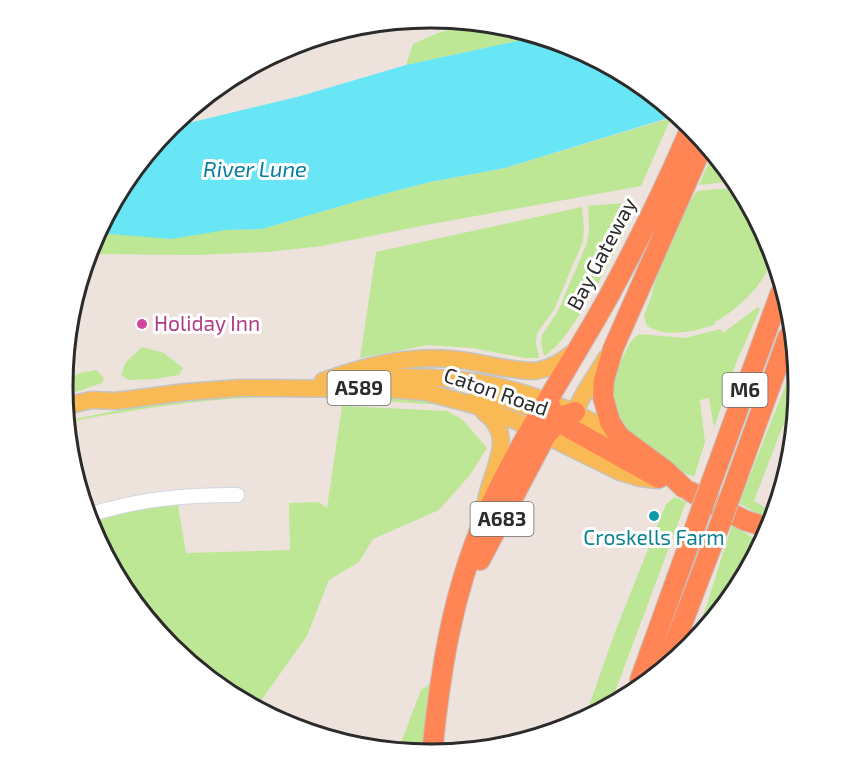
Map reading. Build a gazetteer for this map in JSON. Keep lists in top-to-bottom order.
{
  "streets": {
    "highway": [
      "Bay Gateway",
      "M6",
      "Caton Road",
      "A683"
    ],
    "main road": ["A589"]
  },
  "crossings": [
    ["Bay Gateway", "Caton Road"],
    ["Bay Gateway", "A683"],
    ["Caton Road", "A683"]
  ],
  "water": ["River Lune"],
  "places": ["Holiday Inn", "Croskells Farm"]
}
